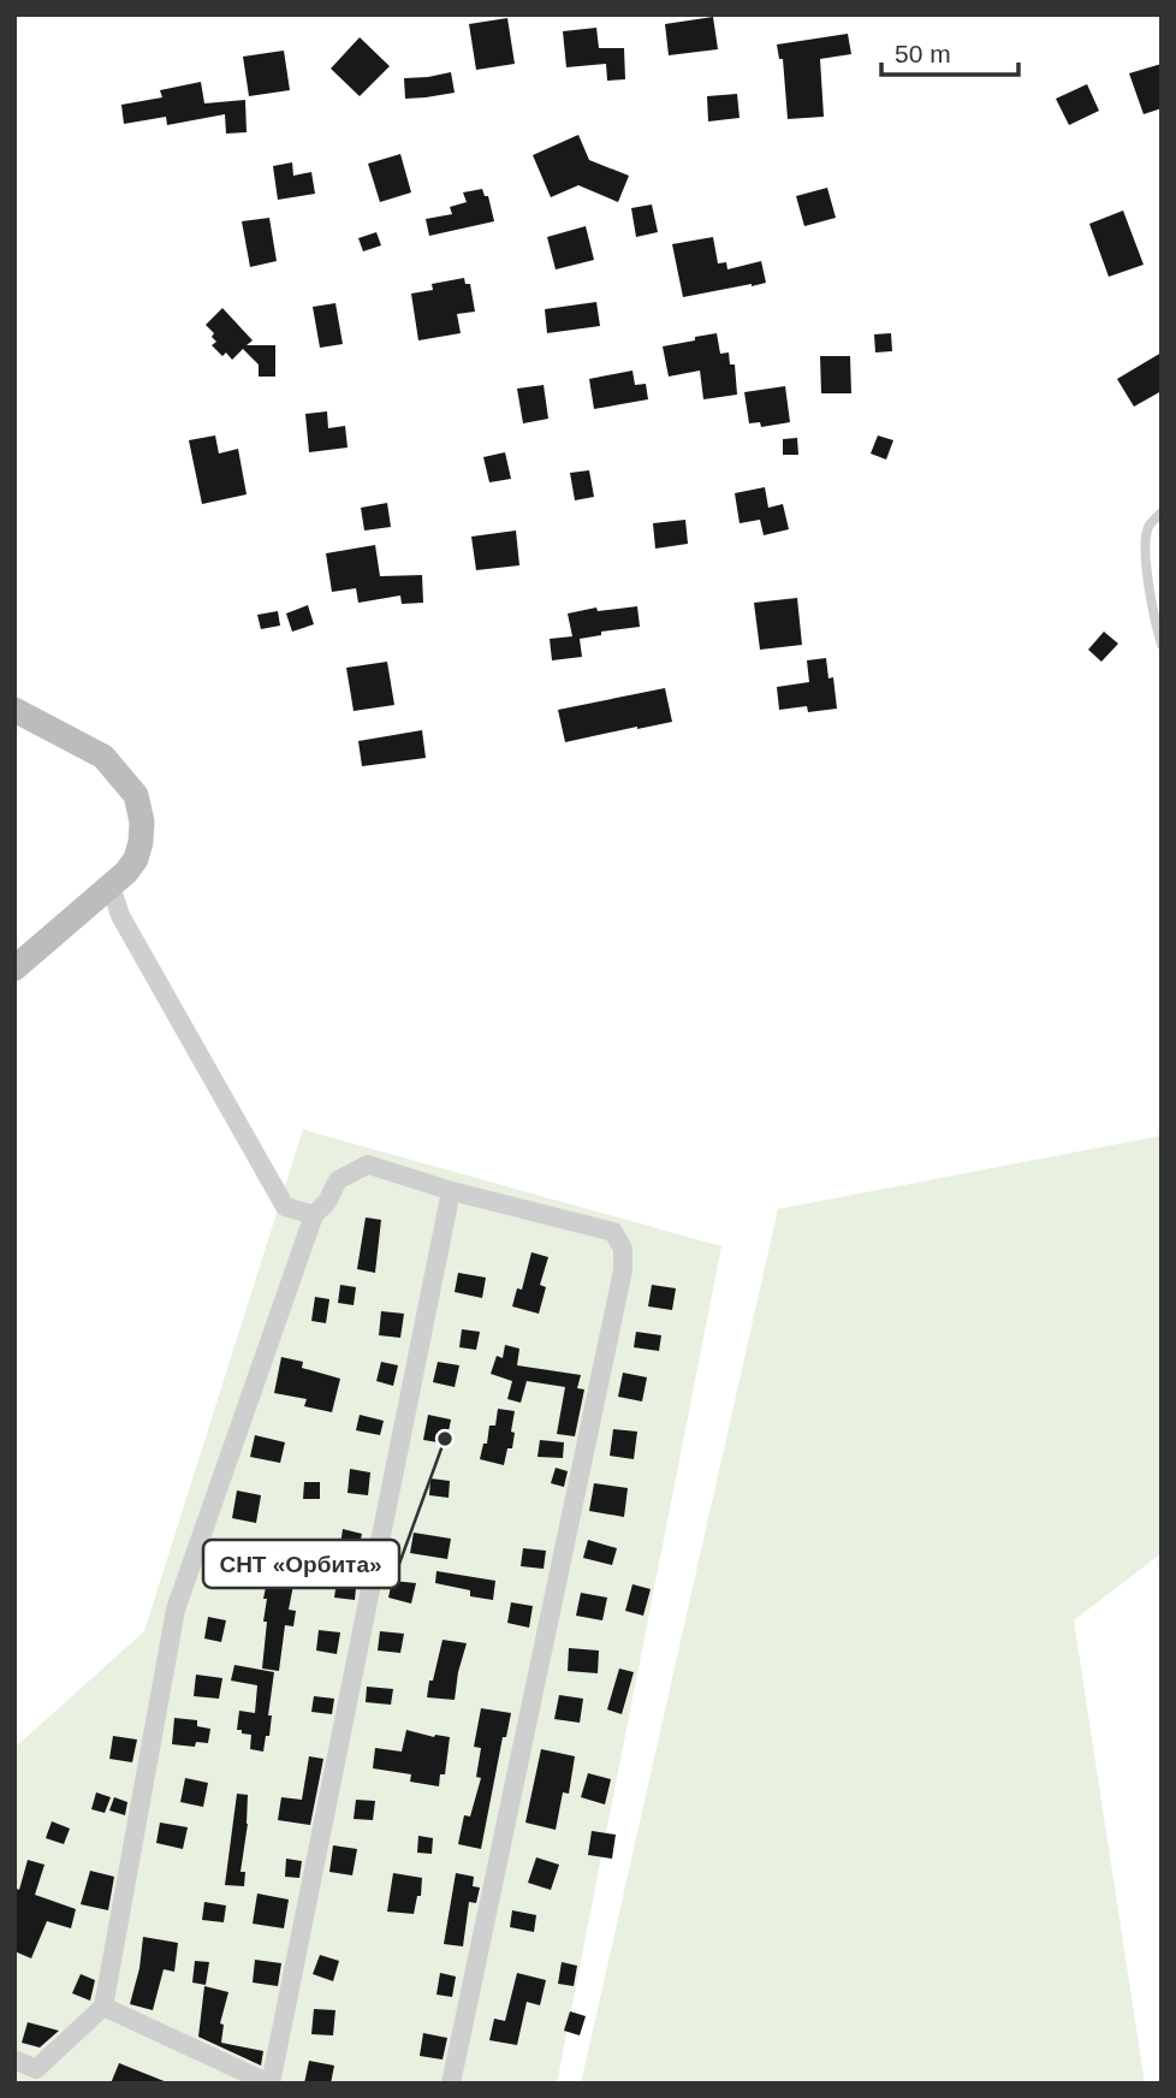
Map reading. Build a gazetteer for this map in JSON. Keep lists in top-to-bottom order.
{
  "places": ["СНТ «Орбита»"],
  "scale_bar": "50 m"
}
